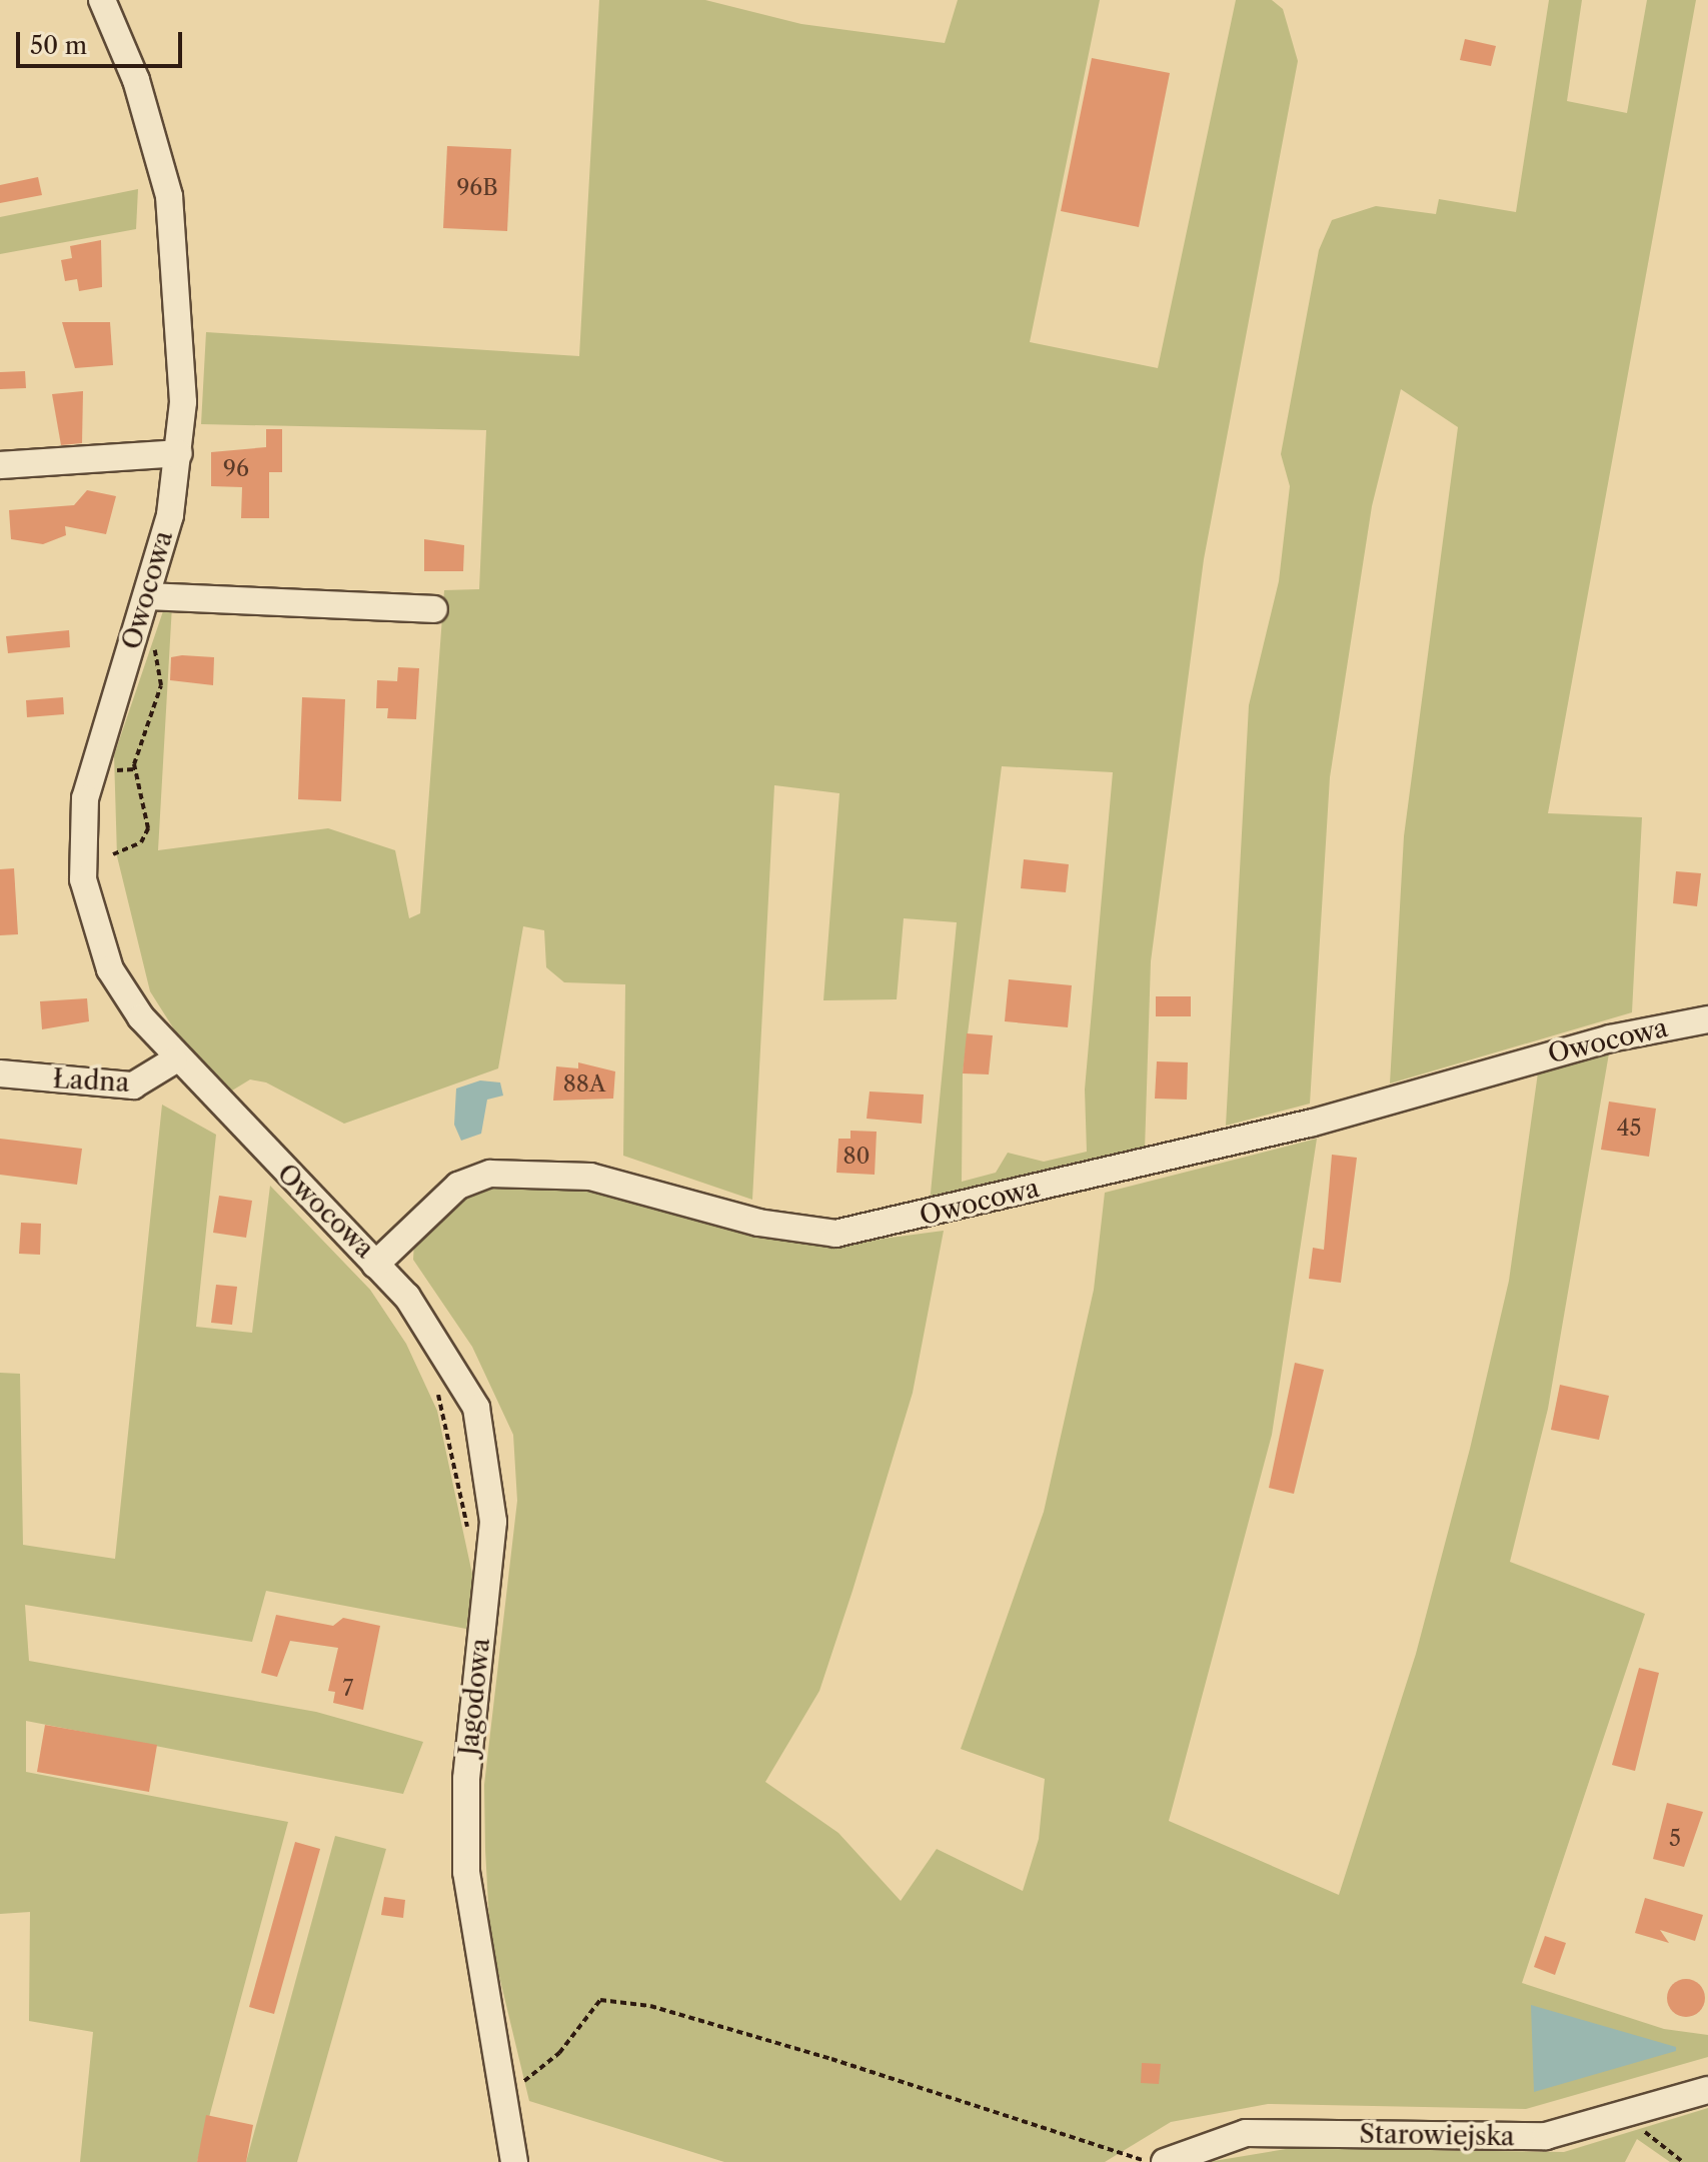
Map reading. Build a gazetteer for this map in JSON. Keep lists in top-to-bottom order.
{
  "streets": {
    "street": [
      "Owocowa",
      "Ładna",
      "Jagodowa",
      "Starowiejska"
    ]
  },
  "crossings": [
    ["Owocowa", "Ładna"],
    ["Owocowa", "Jagodowa"]
  ],
  "house_numbers": [
    "96B",
    "96",
    "88A",
    "45",
    "80",
    "7",
    "5"
  ],
  "scale_bar": "50 m"
}
